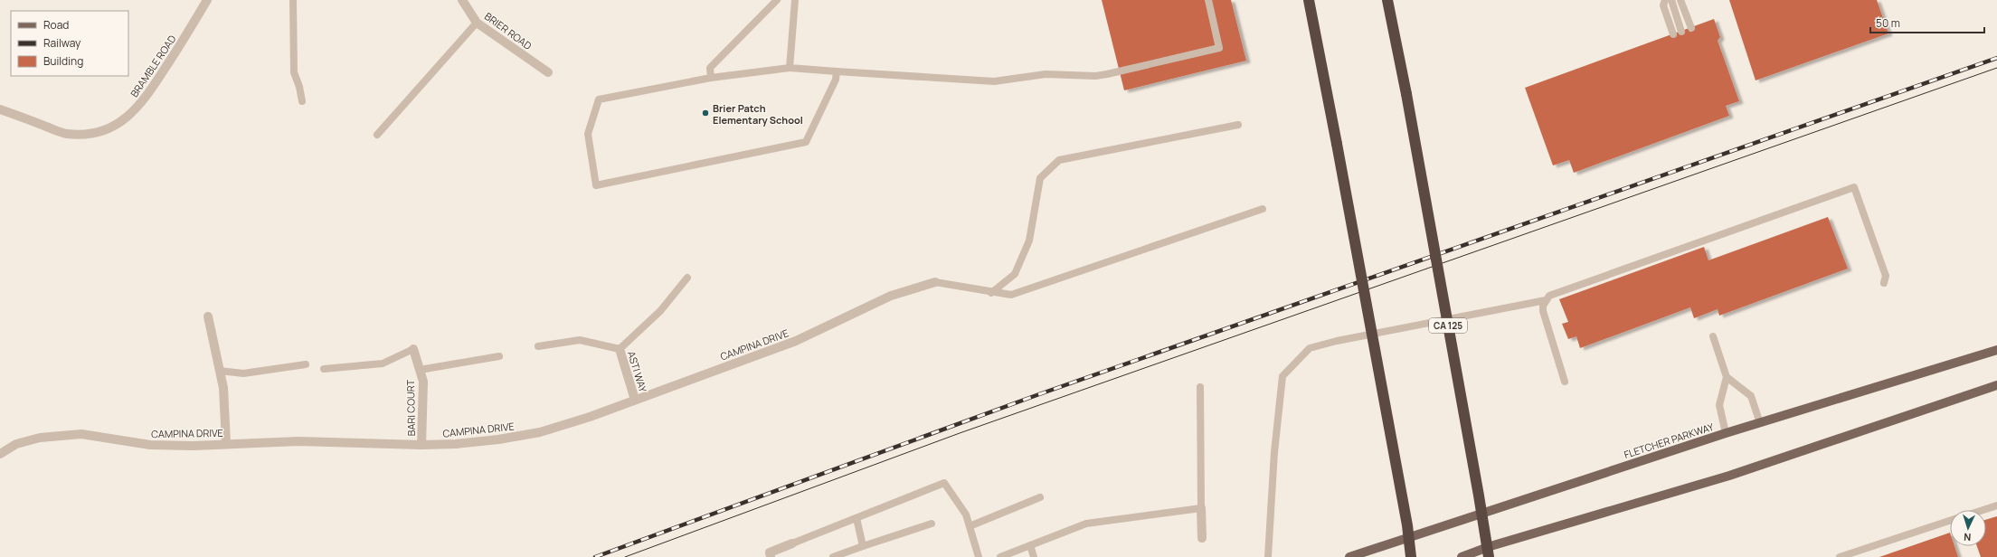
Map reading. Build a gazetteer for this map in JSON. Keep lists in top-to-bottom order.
{
  "streets": {
    "highway": ["CA 125"],
    "main road": ["FLETCHER PARKWAY"],
    "street": [
      "BRIER ROAD",
      "BRAMBLE ROAD",
      "CAMPINA DRIVE",
      "ASTI WAY",
      "BARI COURT"
    ]
  },
  "crossings": [
    ["CAMPINA DRIVE", "ASTI WAY"],
    ["CAMPINA DRIVE", "BARI COURT"]
  ],
  "places": ["Brier Patch Elementary School"],
  "legend": ["Road", "Railway", "Building"],
  "scale_bar": "50 m",
  "north": "bottom"
}
